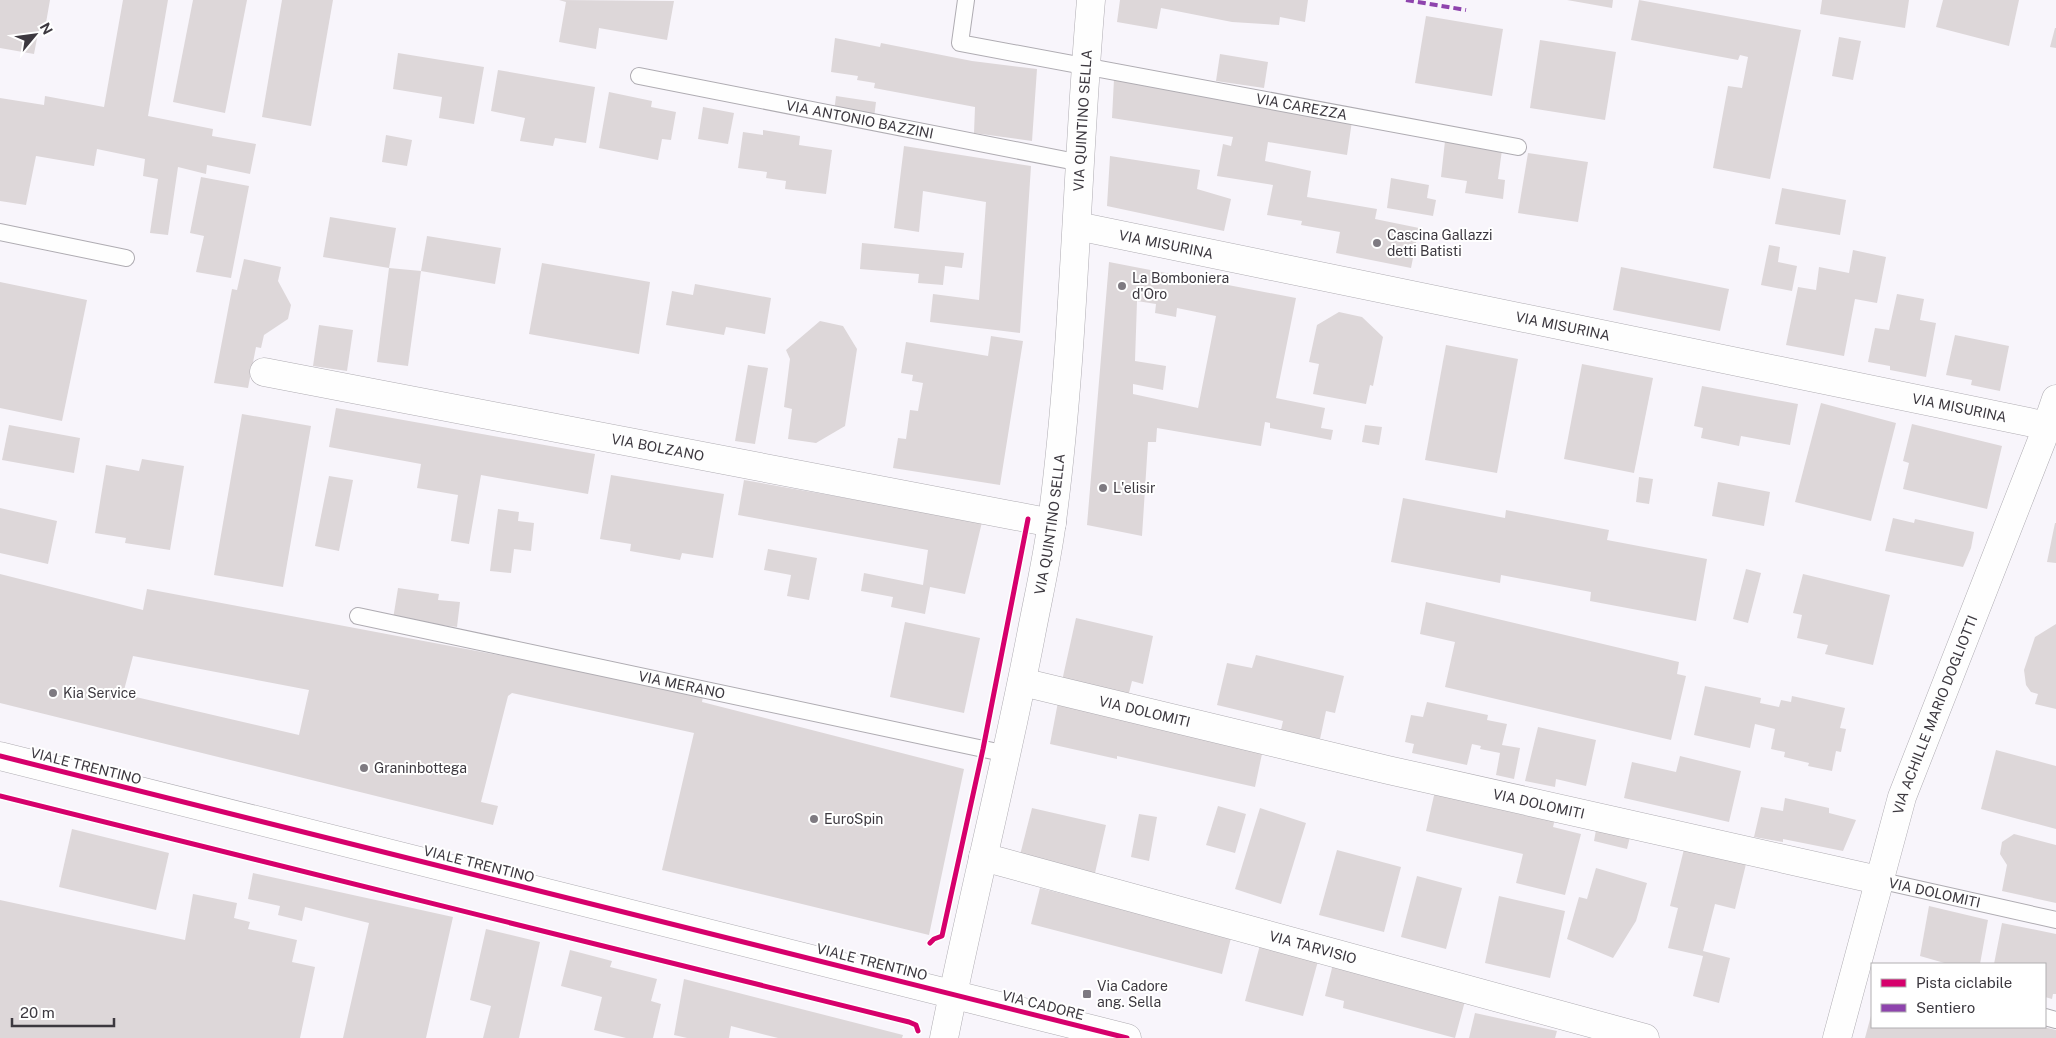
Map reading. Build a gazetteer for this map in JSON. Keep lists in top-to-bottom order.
{
  "streets": {
    "street": [
      "VIA QUINTINO SELLA",
      "VIA MISURINA",
      "VIA BOLZANO",
      "VIA DOLOMITI",
      "VIA ACHILLE MARIO DOGLIOTTI",
      "VIALE TRENTINO",
      "VIA TARVISIO",
      "VIA CADORE"
    ],
    "lane": ["VIA CAREZZA", "VIA ANTONIO BAZZINI", "VIA MERANO"]
  },
  "crossings": [
    ["VIA CAREZZA", "VIA QUINTINO SELLA"],
    ["VIA ANTONIO BAZZINI", "VIA QUINTINO SELLA"],
    ["VIA QUINTINO SELLA", "VIA MISURINA"],
    ["VIA QUINTINO SELLA", "VIA BOLZANO"],
    ["VIA QUINTINO SELLA", "VIA MERANO"],
    ["VIA QUINTINO SELLA", "VIA DOLOMITI"],
    ["VIA QUINTINO SELLA", "VIALE TRENTINO"],
    ["VIA QUINTINO SELLA", "VIA TARVISIO"],
    ["VIA QUINTINO SELLA", "VIA CADORE"],
    ["VIA MISURINA", "VIA ACHILLE MARIO DOGLIOTTI"],
    ["VIA DOLOMITI", "VIA ACHILLE MARIO DOGLIOTTI"],
    ["VIALE TRENTINO", "VIA CADORE"]
  ],
  "places": {
    "other": [
      "Cascina Gallazzi detti Batisti",
      "La Bomboniera d'Oro",
      "L'elisir",
      "Kia Service",
      "Graninbottega",
      "EuroSpin"
    ],
    "transit": ["Via Cadore ang. Sella"]
  },
  "legend": ["Pista ciclabile", "Sentiero"],
  "scale_bar": "20 m",
  "north": "top right"
}
